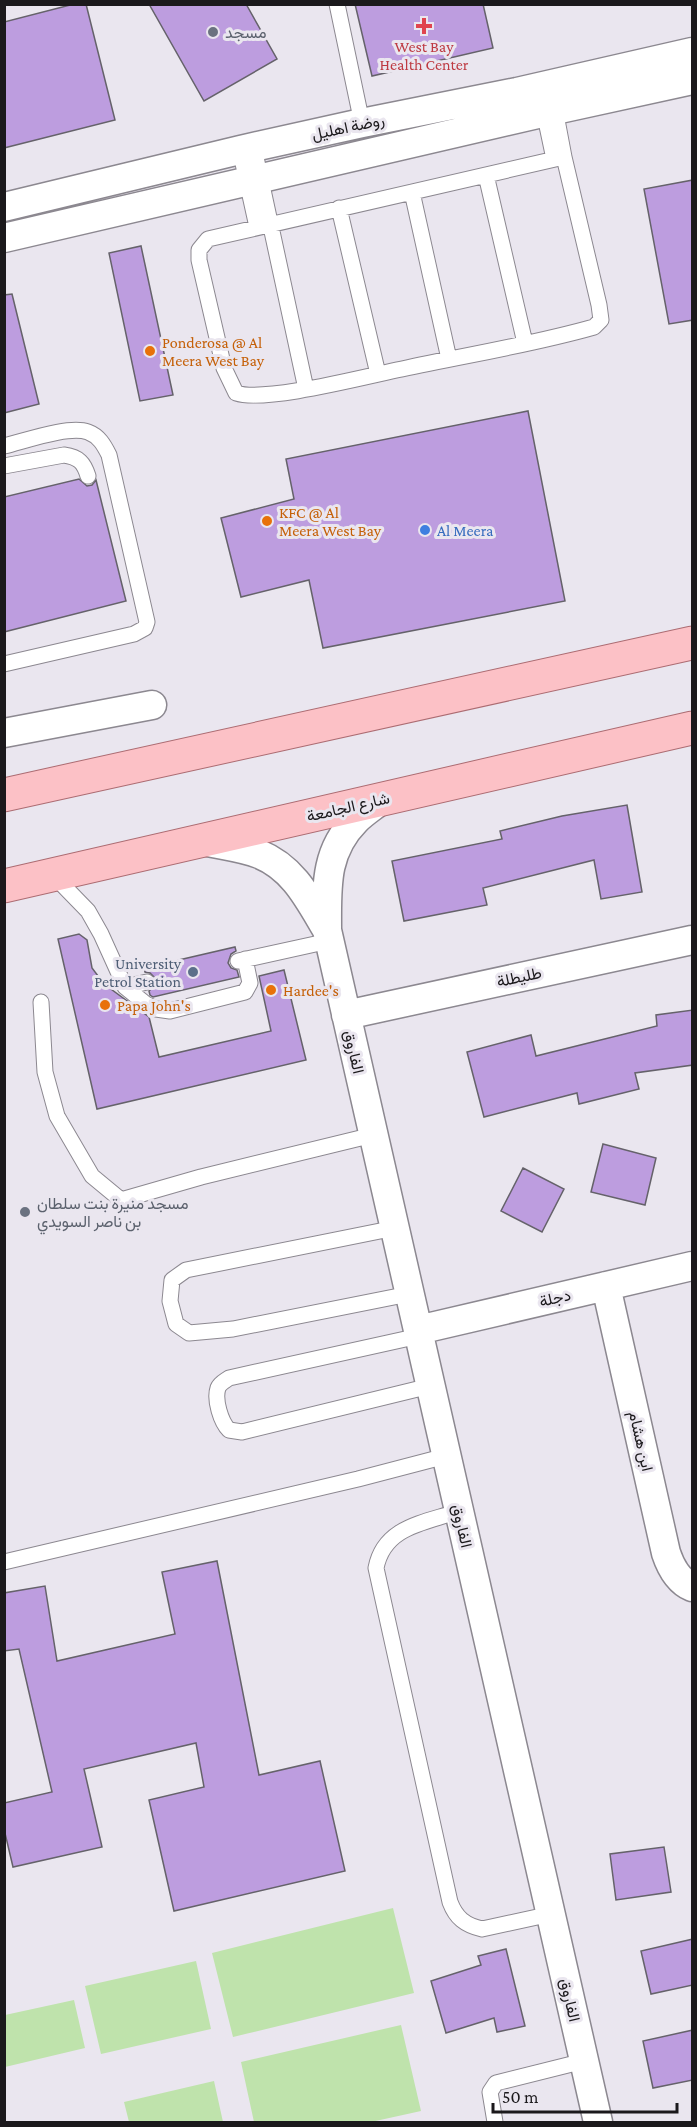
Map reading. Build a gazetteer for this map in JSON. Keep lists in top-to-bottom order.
{
  "streets": {
    "main road": ["شارع الجامعة"],
    "street": [
      "روضة اهليل",
      "طليطلة",
      "الفاروق",
      "دجلة",
      "ابن هشام"
    ]
  },
  "crossings": [
    ["شارع الجامعة", "الفاروق"],
    ["طليطلة", "الفاروق"],
    ["الفاروق", "دجلة"],
    ["دجلة", "ابن هشام"]
  ],
  "places": {
    "health": ["West Bay Health Center"],
    "other": [
      "مسجد",
      "Ponderosa @ Al Meera West Bay",
      "KFC @ Al Meera West Bay",
      "Al Meera",
      "University Petrol Station",
      "Hardee's",
      "Papa John's",
      "مسجد منيرة بنت سلطان بن ناصر السويدي"
    ]
  },
  "scale_bar": "50 m"
}
